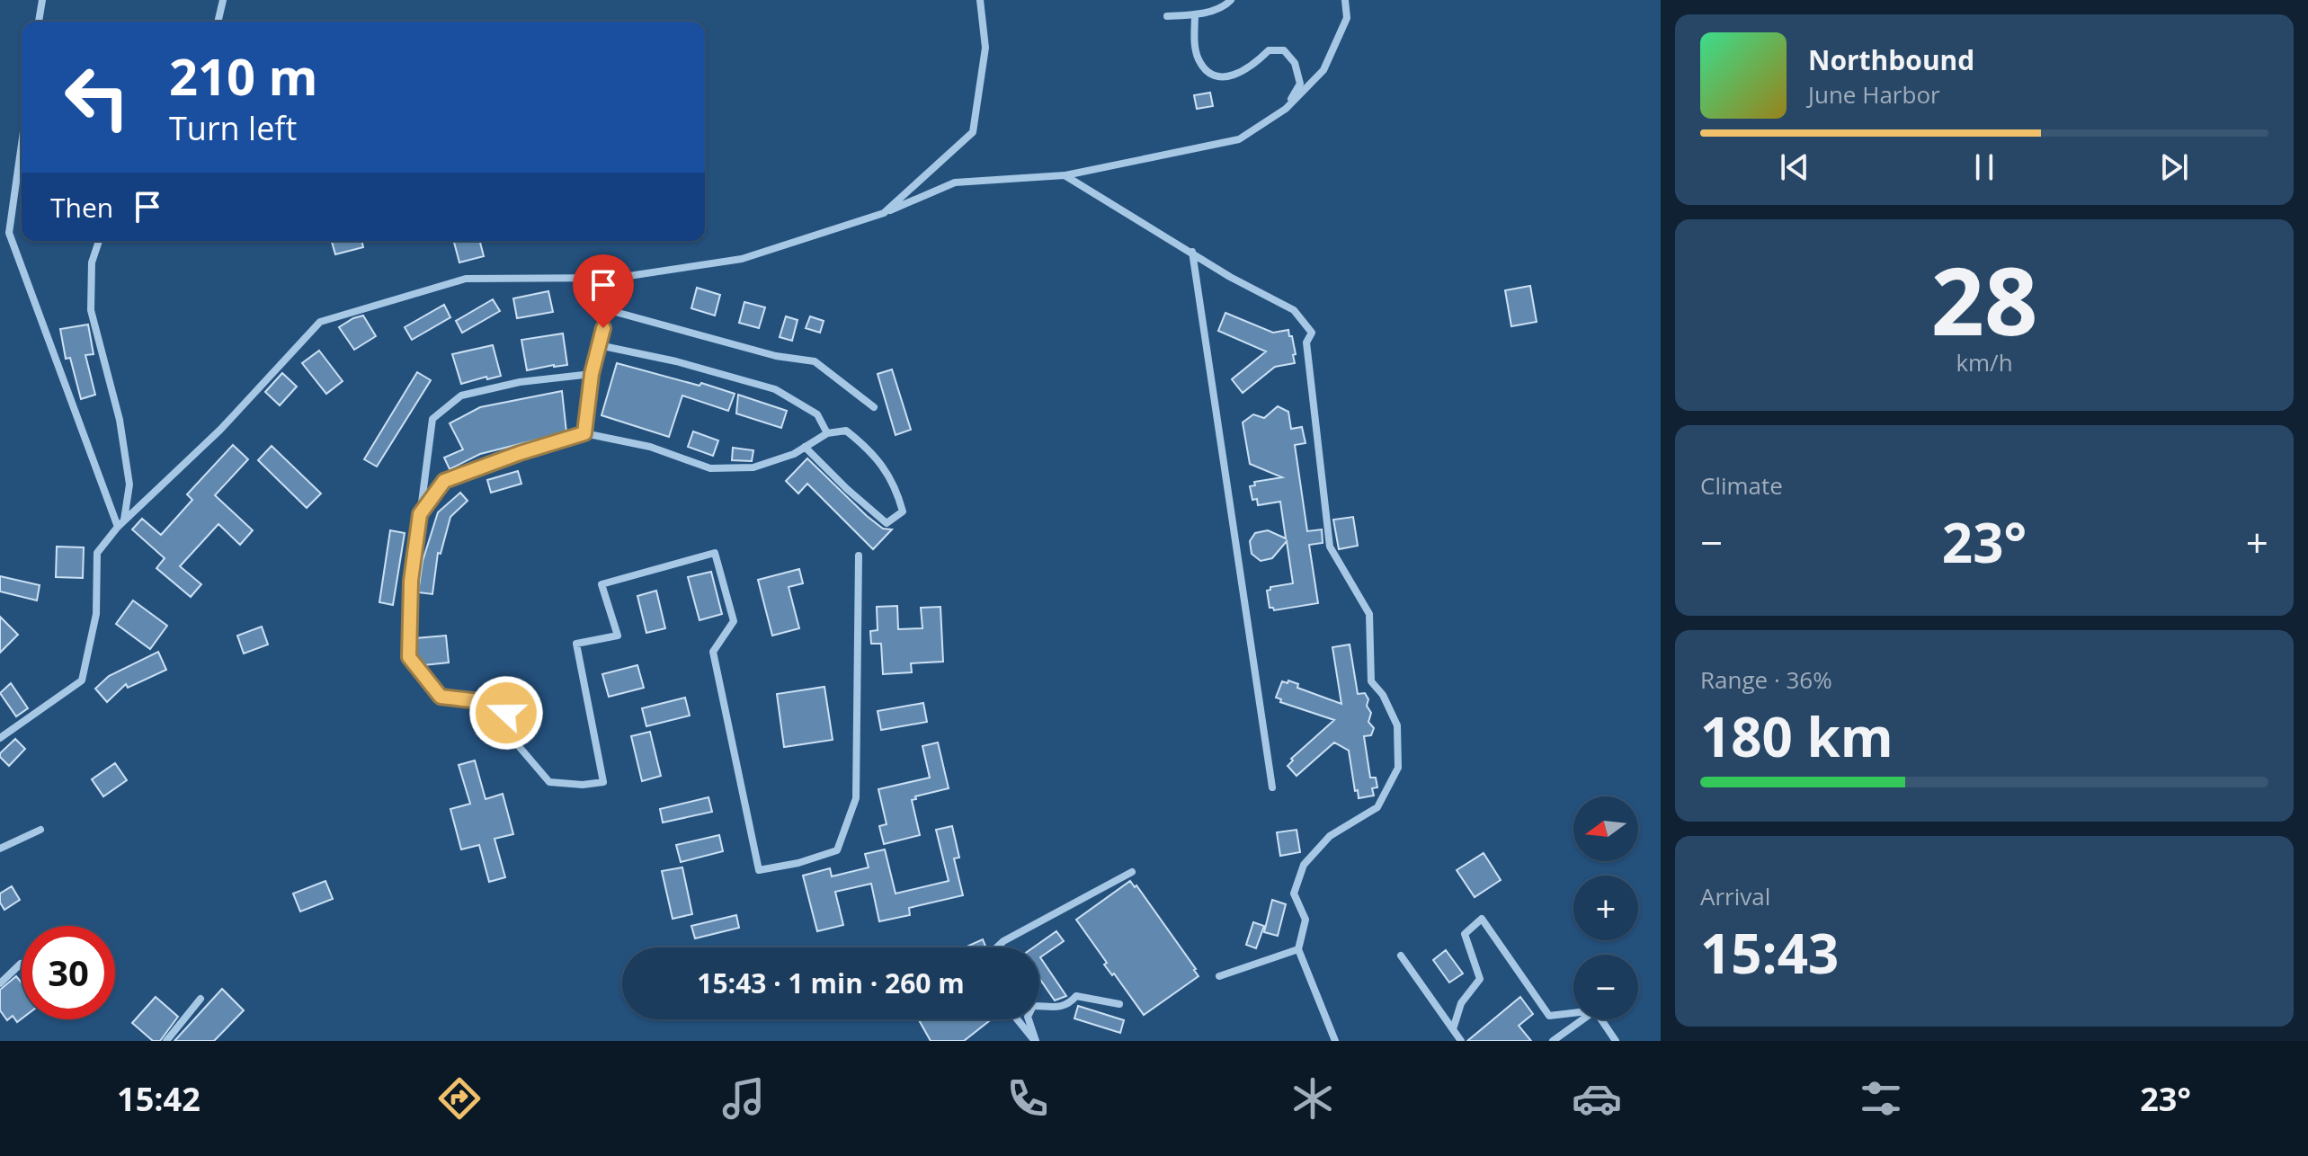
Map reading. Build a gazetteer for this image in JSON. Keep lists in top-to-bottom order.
{
  "north": "left",
  "page": {
    "turn": ["210 m", "Turn left"],
    "song": ["Northbound", "June Harbor"],
    "then": "Then",
    "tile": [
      ["28", "km/h"],
      "Climate",
      ["Range · 36%", "180 km"],
      ["Arrival", "15:43"]
    ],
    "heat": ["−", "23°", "+"],
    "map_buttons": ["+", "−"],
    "limit": "30",
    "trip": "15:43 · 1 min · 260 m",
    "tabs": ["15:42", "23°"]
  }
}
